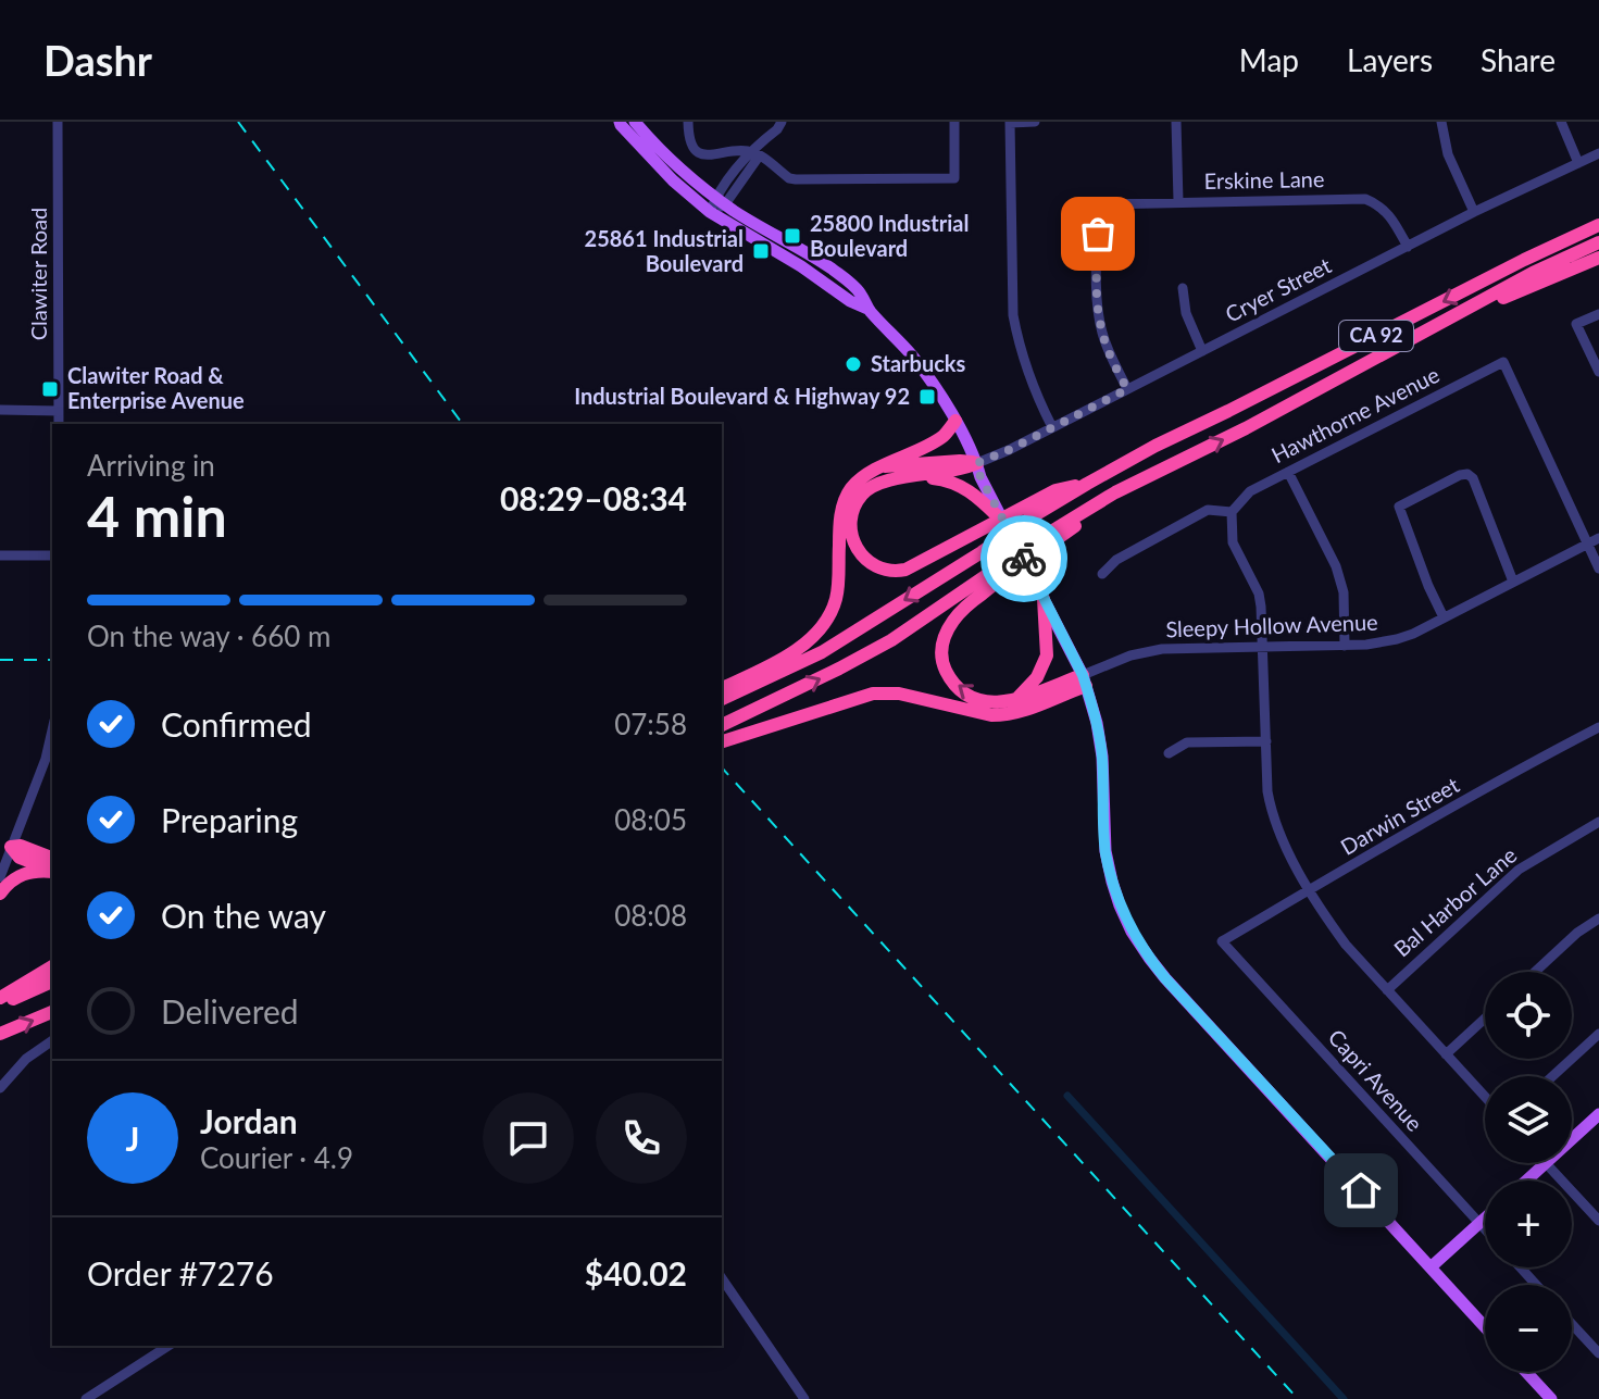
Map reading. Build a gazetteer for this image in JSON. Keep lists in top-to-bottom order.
{
  "streets": {
    "highway": ["CA 92"],
    "street": [
      "Erskine Lane",
      "Clawiter Road",
      "Cryer Street",
      "Hawthorne Avenue",
      "Sleepy Hollow Avenue",
      "Darwin Street",
      "Bal Harbor Lane",
      "Capri Avenue"
    ]
  },
  "crossings": [
    ["Erskine Lane", "Cryer Street"],
    ["Hawthorne Avenue", "Sleepy Hollow Avenue"],
    ["Darwin Street", "Capri Avenue"]
  ],
  "places": {
    "transit": [
      "25800 Industrial Boulevard",
      "25861 Industrial Boulevard",
      "Clawiter Road & Enterprise Avenue",
      "Industrial Boulevard & Highway 92"
    ],
    "other": ["Starbucks"]
  },
  "page": {
    "header": "Dashr",
    "nav": ["Map", "Layers", "Share"],
    "heading": ["4 min", "Arriving in", "08:29–08:34"],
    "panel": [
      "Jordan",
      "Courier · 4.9",
      "Order #7276",
      "$40.02"
    ],
    "bar": "On the way · 660 m",
    "list": [
      ["Confirmed", "07:58"],
      ["Preparing", "08:05"],
      ["On the way", "08:08"],
      "Delivered"
    ],
    "map_buttons": ["+", "−"],
    "round": "J"
  }
}
